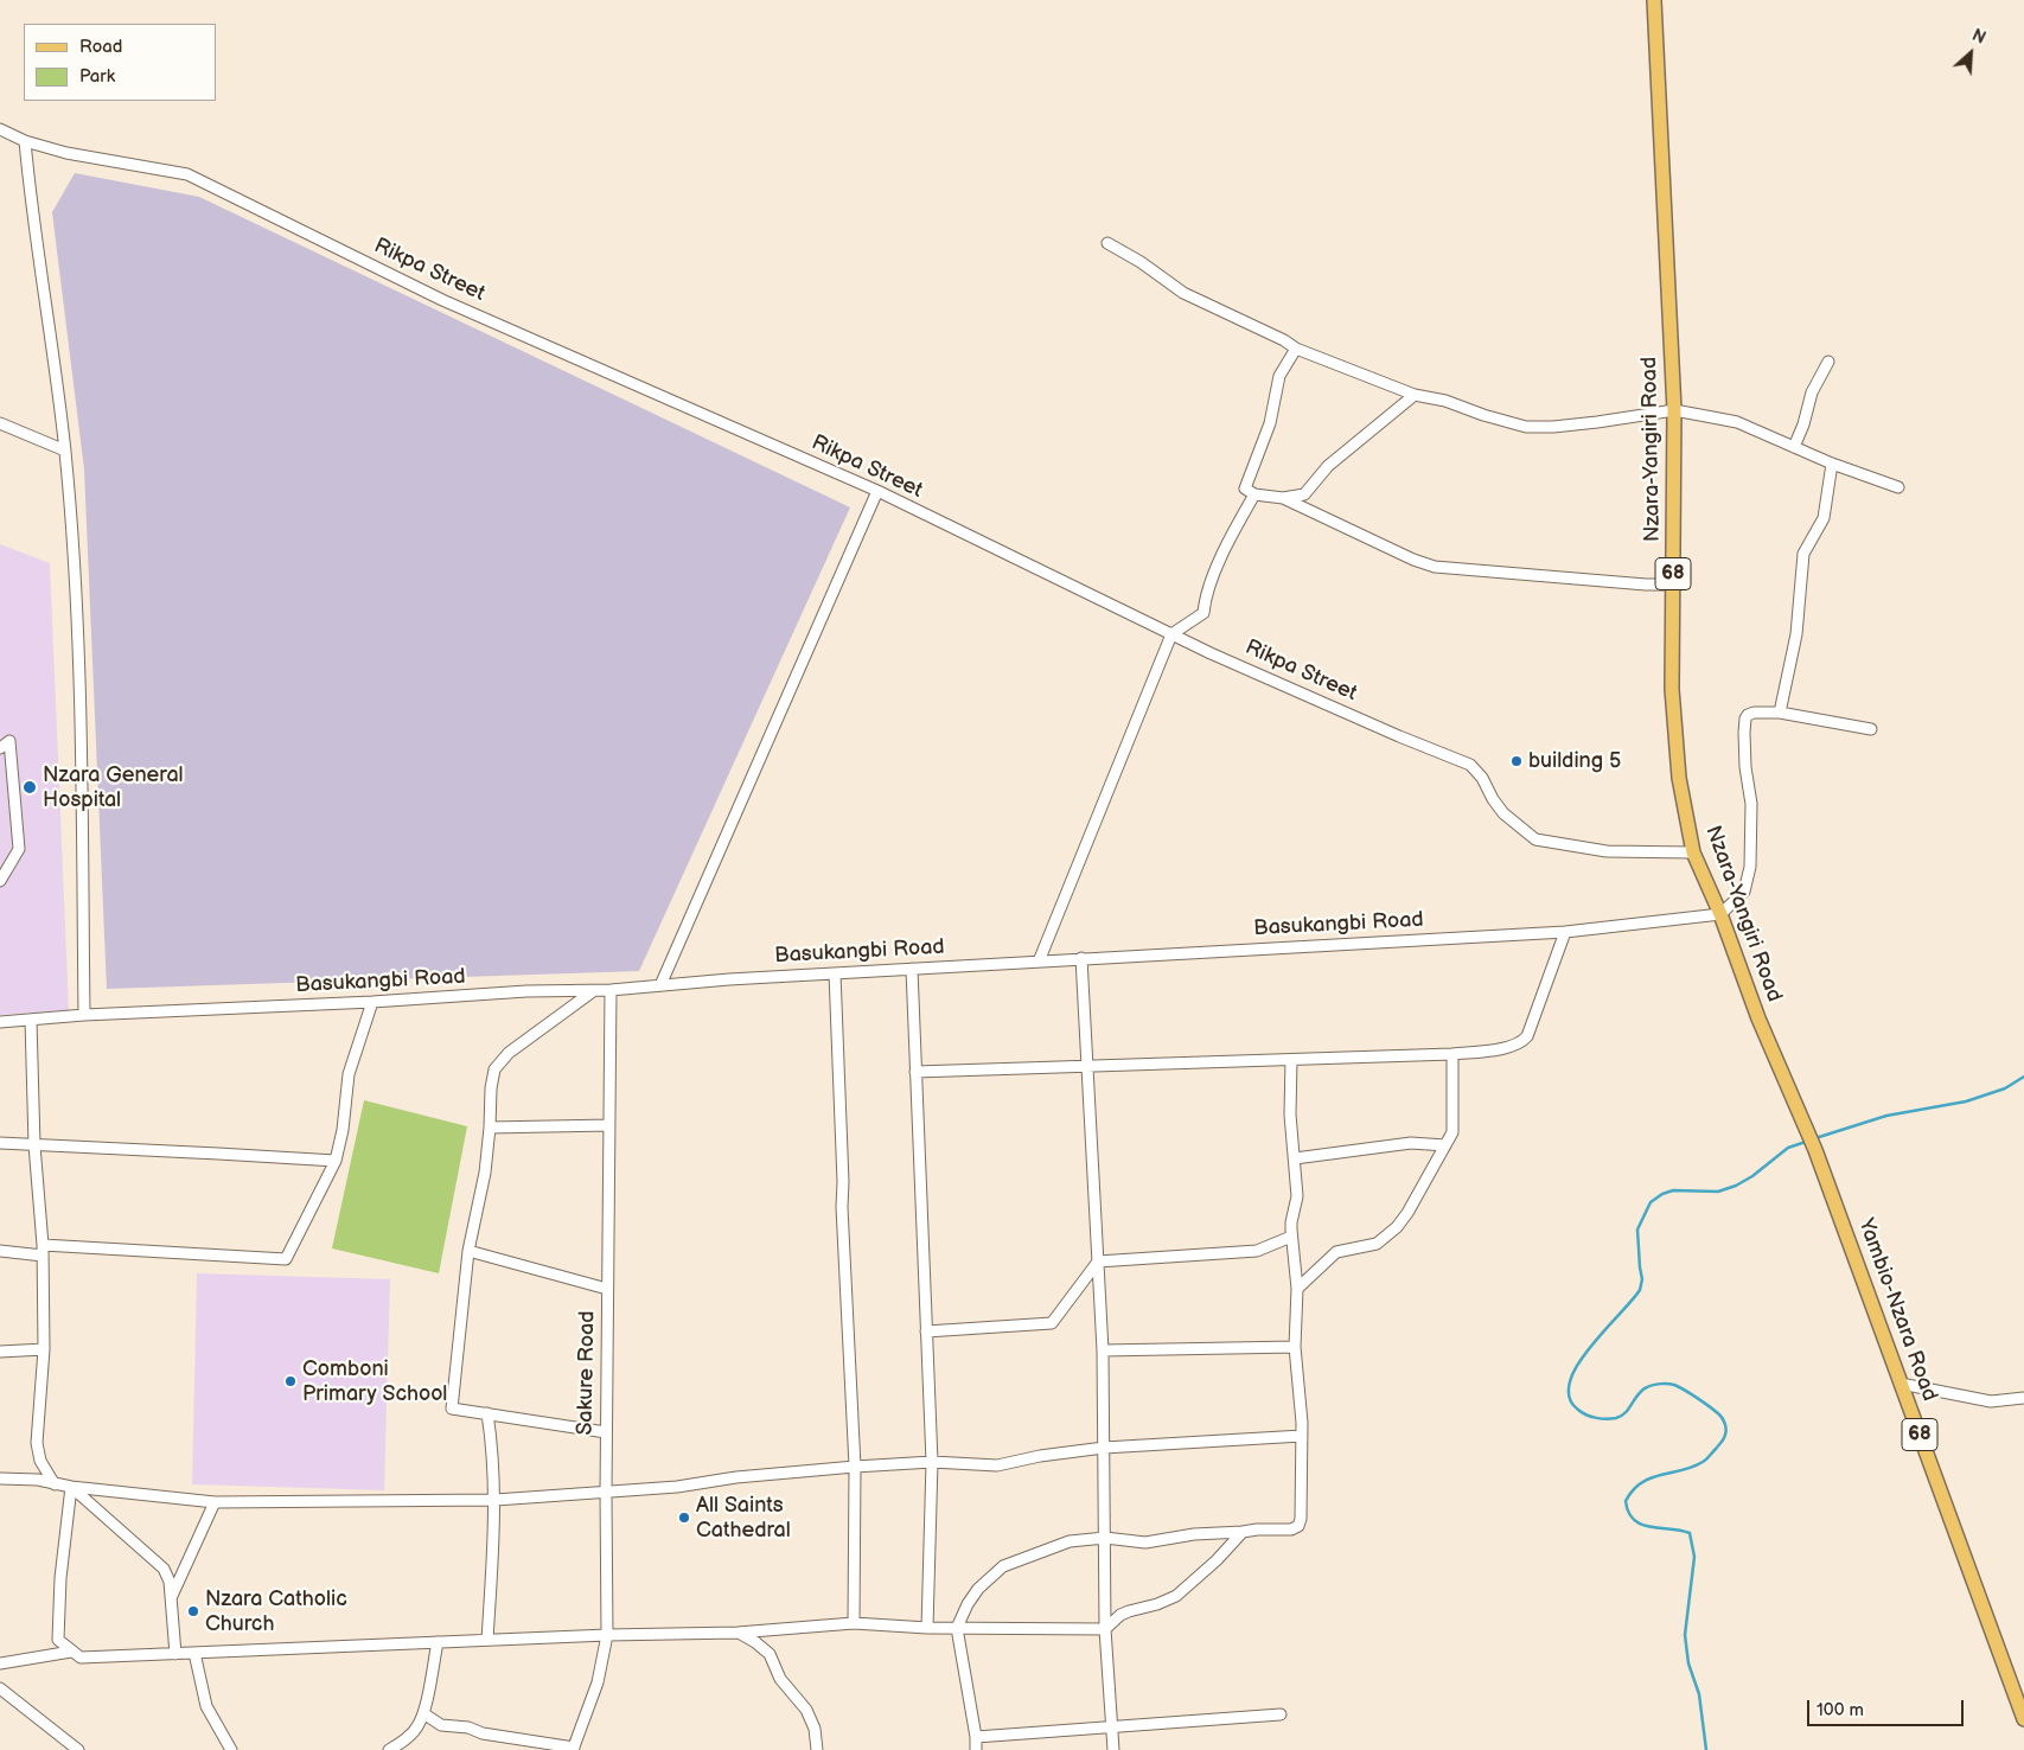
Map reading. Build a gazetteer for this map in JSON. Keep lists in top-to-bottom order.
{
  "streets": {
    "main road": ["Nzara-Yangiri Road", "68", "Yambio-Nzara Road"],
    "street": ["Rikpa Street", "Basukangbi Road", "Sakure Road"]
  },
  "crossings": [
    ["Rikpa Street", "Nzara-Yangiri Road"],
    ["Nzara-Yangiri Road", "Basukangbi Road"],
    ["Nzara-Yangiri Road", "Yambio-Nzara Road"],
    ["Basukangbi Road", "Sakure Road"]
  ],
  "places": [
    "building 5",
    "Nzara General Hospital",
    "Comboni Primary School",
    "All Saints Cathedral",
    "Nzara Catholic Church"
  ],
  "legend": ["Road", "Park"],
  "scale_bar": "100 m",
  "north": "top right"
}
